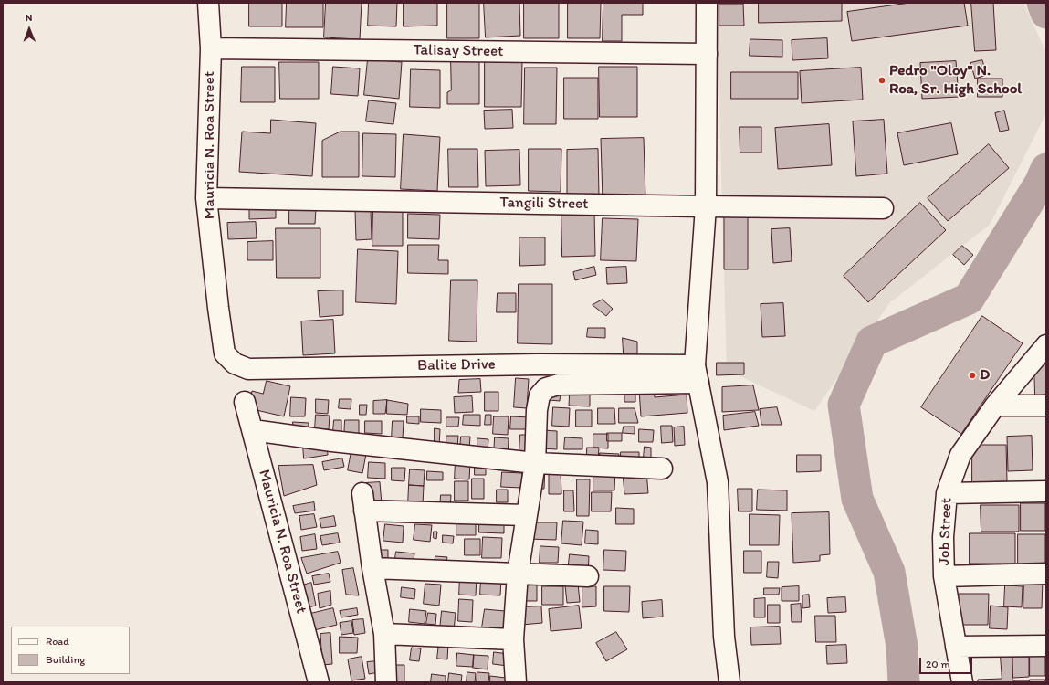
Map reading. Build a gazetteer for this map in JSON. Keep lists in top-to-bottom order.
{
  "streets": {
    "street": [
      "Talisay Street",
      "Mauricia N. Roa Street",
      "Tangili Street",
      "Balite Drive",
      "Job Street"
    ]
  },
  "crossings": [
    ["Talisay Street", "Mauricia N. Roa Street"],
    ["Mauricia N. Roa Street", "Tangili Street"],
    ["Mauricia N. Roa Street", "Balite Drive"]
  ],
  "places": ["Pedro \"Oloy\" N. Roa, Sr. High School", "D"],
  "legend": ["Road", "Building"],
  "scale_bar": "20 m",
  "north": "top"
}
